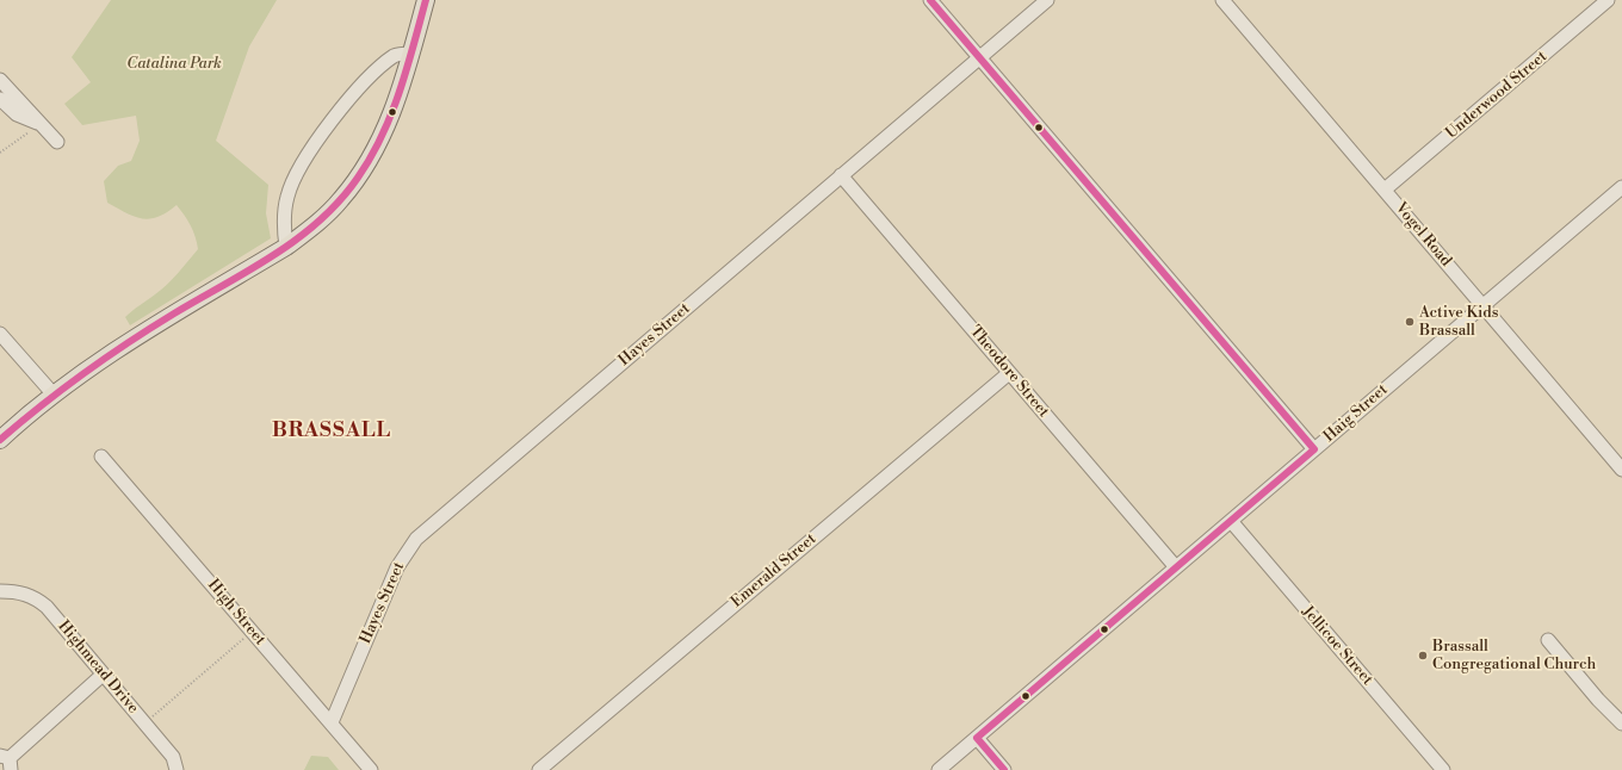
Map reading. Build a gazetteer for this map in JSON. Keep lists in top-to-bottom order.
{
  "streets": {
    "street": [
      "Underwood Street",
      "Vogel Road",
      "Hayes Street",
      "Theodore Street",
      "Haig Street",
      "Emerald Street",
      "High Street",
      "Jellicoe Street",
      "Highmead Drive"
    ]
  },
  "crossings": [
    ["Underwood Street", "Vogel Road"],
    ["Vogel Road", "Haig Street"],
    ["Hayes Street", "Theodore Street"],
    ["Hayes Street", "High Street"],
    ["Theodore Street", "Haig Street"],
    ["Theodore Street", "Emerald Street"],
    ["Haig Street", "Jellicoe Street"]
  ],
  "districts": ["BRASSALL"],
  "parks": ["Catalina Park"],
  "places": ["Active Kids Brassall", "Brassall Congregational Church"]
}
